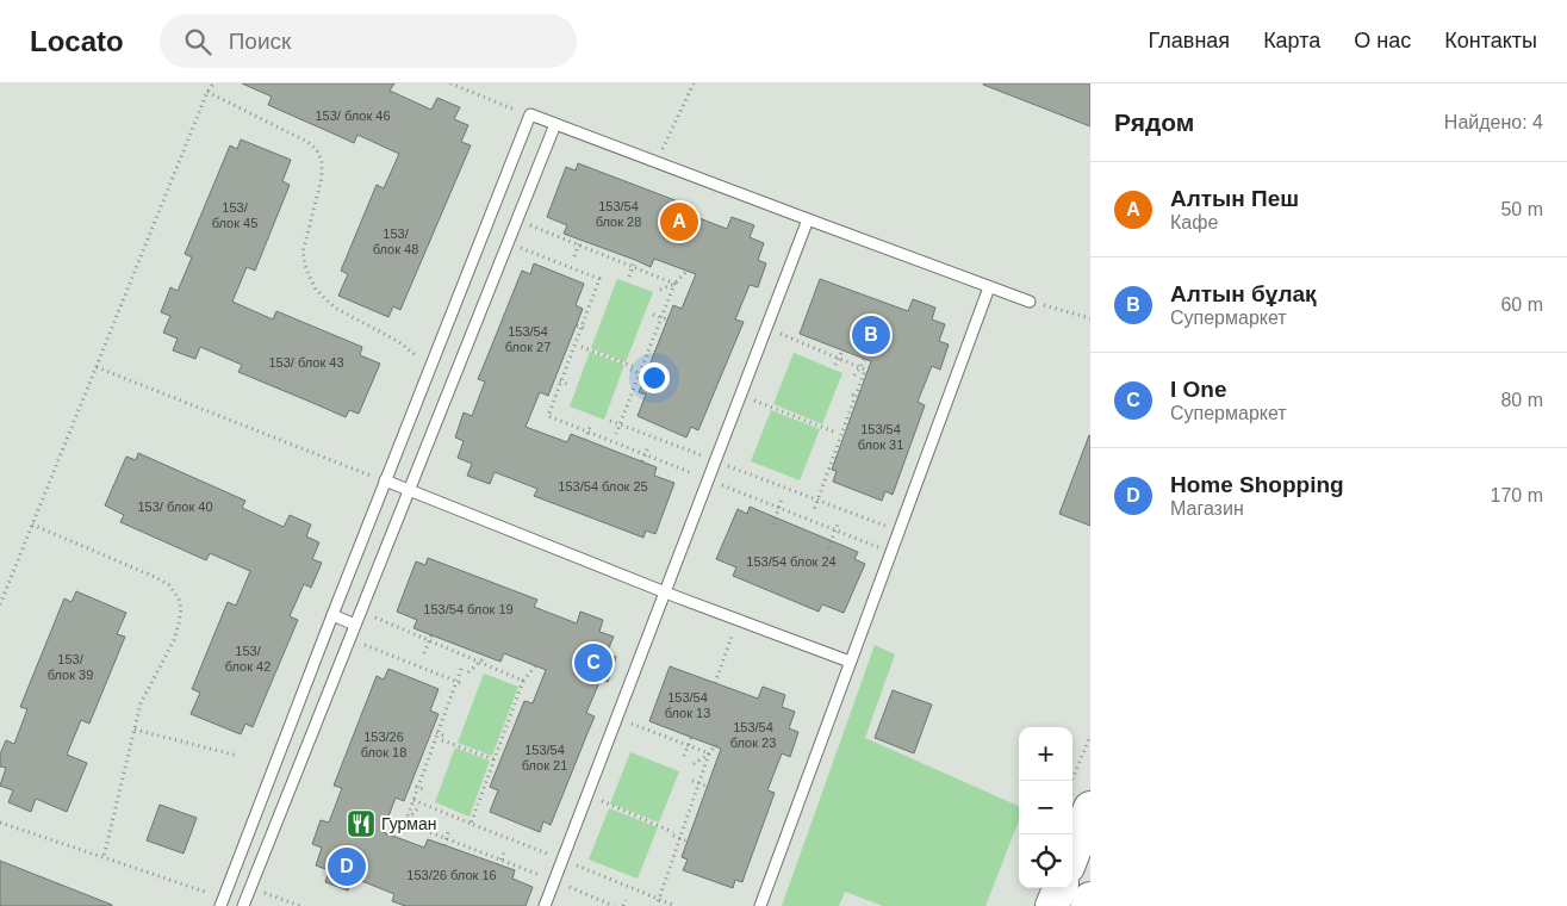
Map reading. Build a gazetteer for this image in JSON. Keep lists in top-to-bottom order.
{
  "places": {
    "restaurant": ["Гурман"]
  },
  "house_numbers": [
    "153/ блок 46",
    "153/54 блок 28",
    "153/ блок 45",
    "153/ блок 48",
    "153/54 блок 27",
    "153/ блок 43",
    "153/54 блок 31",
    "153/54 блок 25",
    "153/ блок 40",
    "153/54 блок 24",
    "153/54 блок 19",
    "153/ блок 42",
    "153/ блок 39",
    "153/54 блок 13",
    "153/54 блок 23",
    "153/26 блок 18",
    "153/54 блок 21",
    "153/26 блок 16"
  ],
  "page": {
    "header": "Locato",
    "search": "Поиск",
    "nav": [
      "Главная",
      "Карта",
      "О нас",
      "Контакты"
    ],
    "heading": ["Рядом", "Найдено: 4"],
    "list": [
      {
        "mark": "A",
        "name": "Алтын Пеш",
        "note": "Кафе",
        "value": "50 m"
      },
      {
        "mark": "B",
        "name": "Алтын бұлақ",
        "note": "Супермаркет",
        "value": "60 m"
      },
      {
        "mark": "C",
        "name": "I One",
        "note": "Супермаркет",
        "value": "80 m"
      },
      {
        "mark": "D",
        "name": "Home Shopping",
        "note": "Магазин",
        "value": "170 m"
      }
    ],
    "pins": [
      "A",
      "B",
      "C",
      "D"
    ],
    "map_buttons": ["+", "−"]
  }
}
